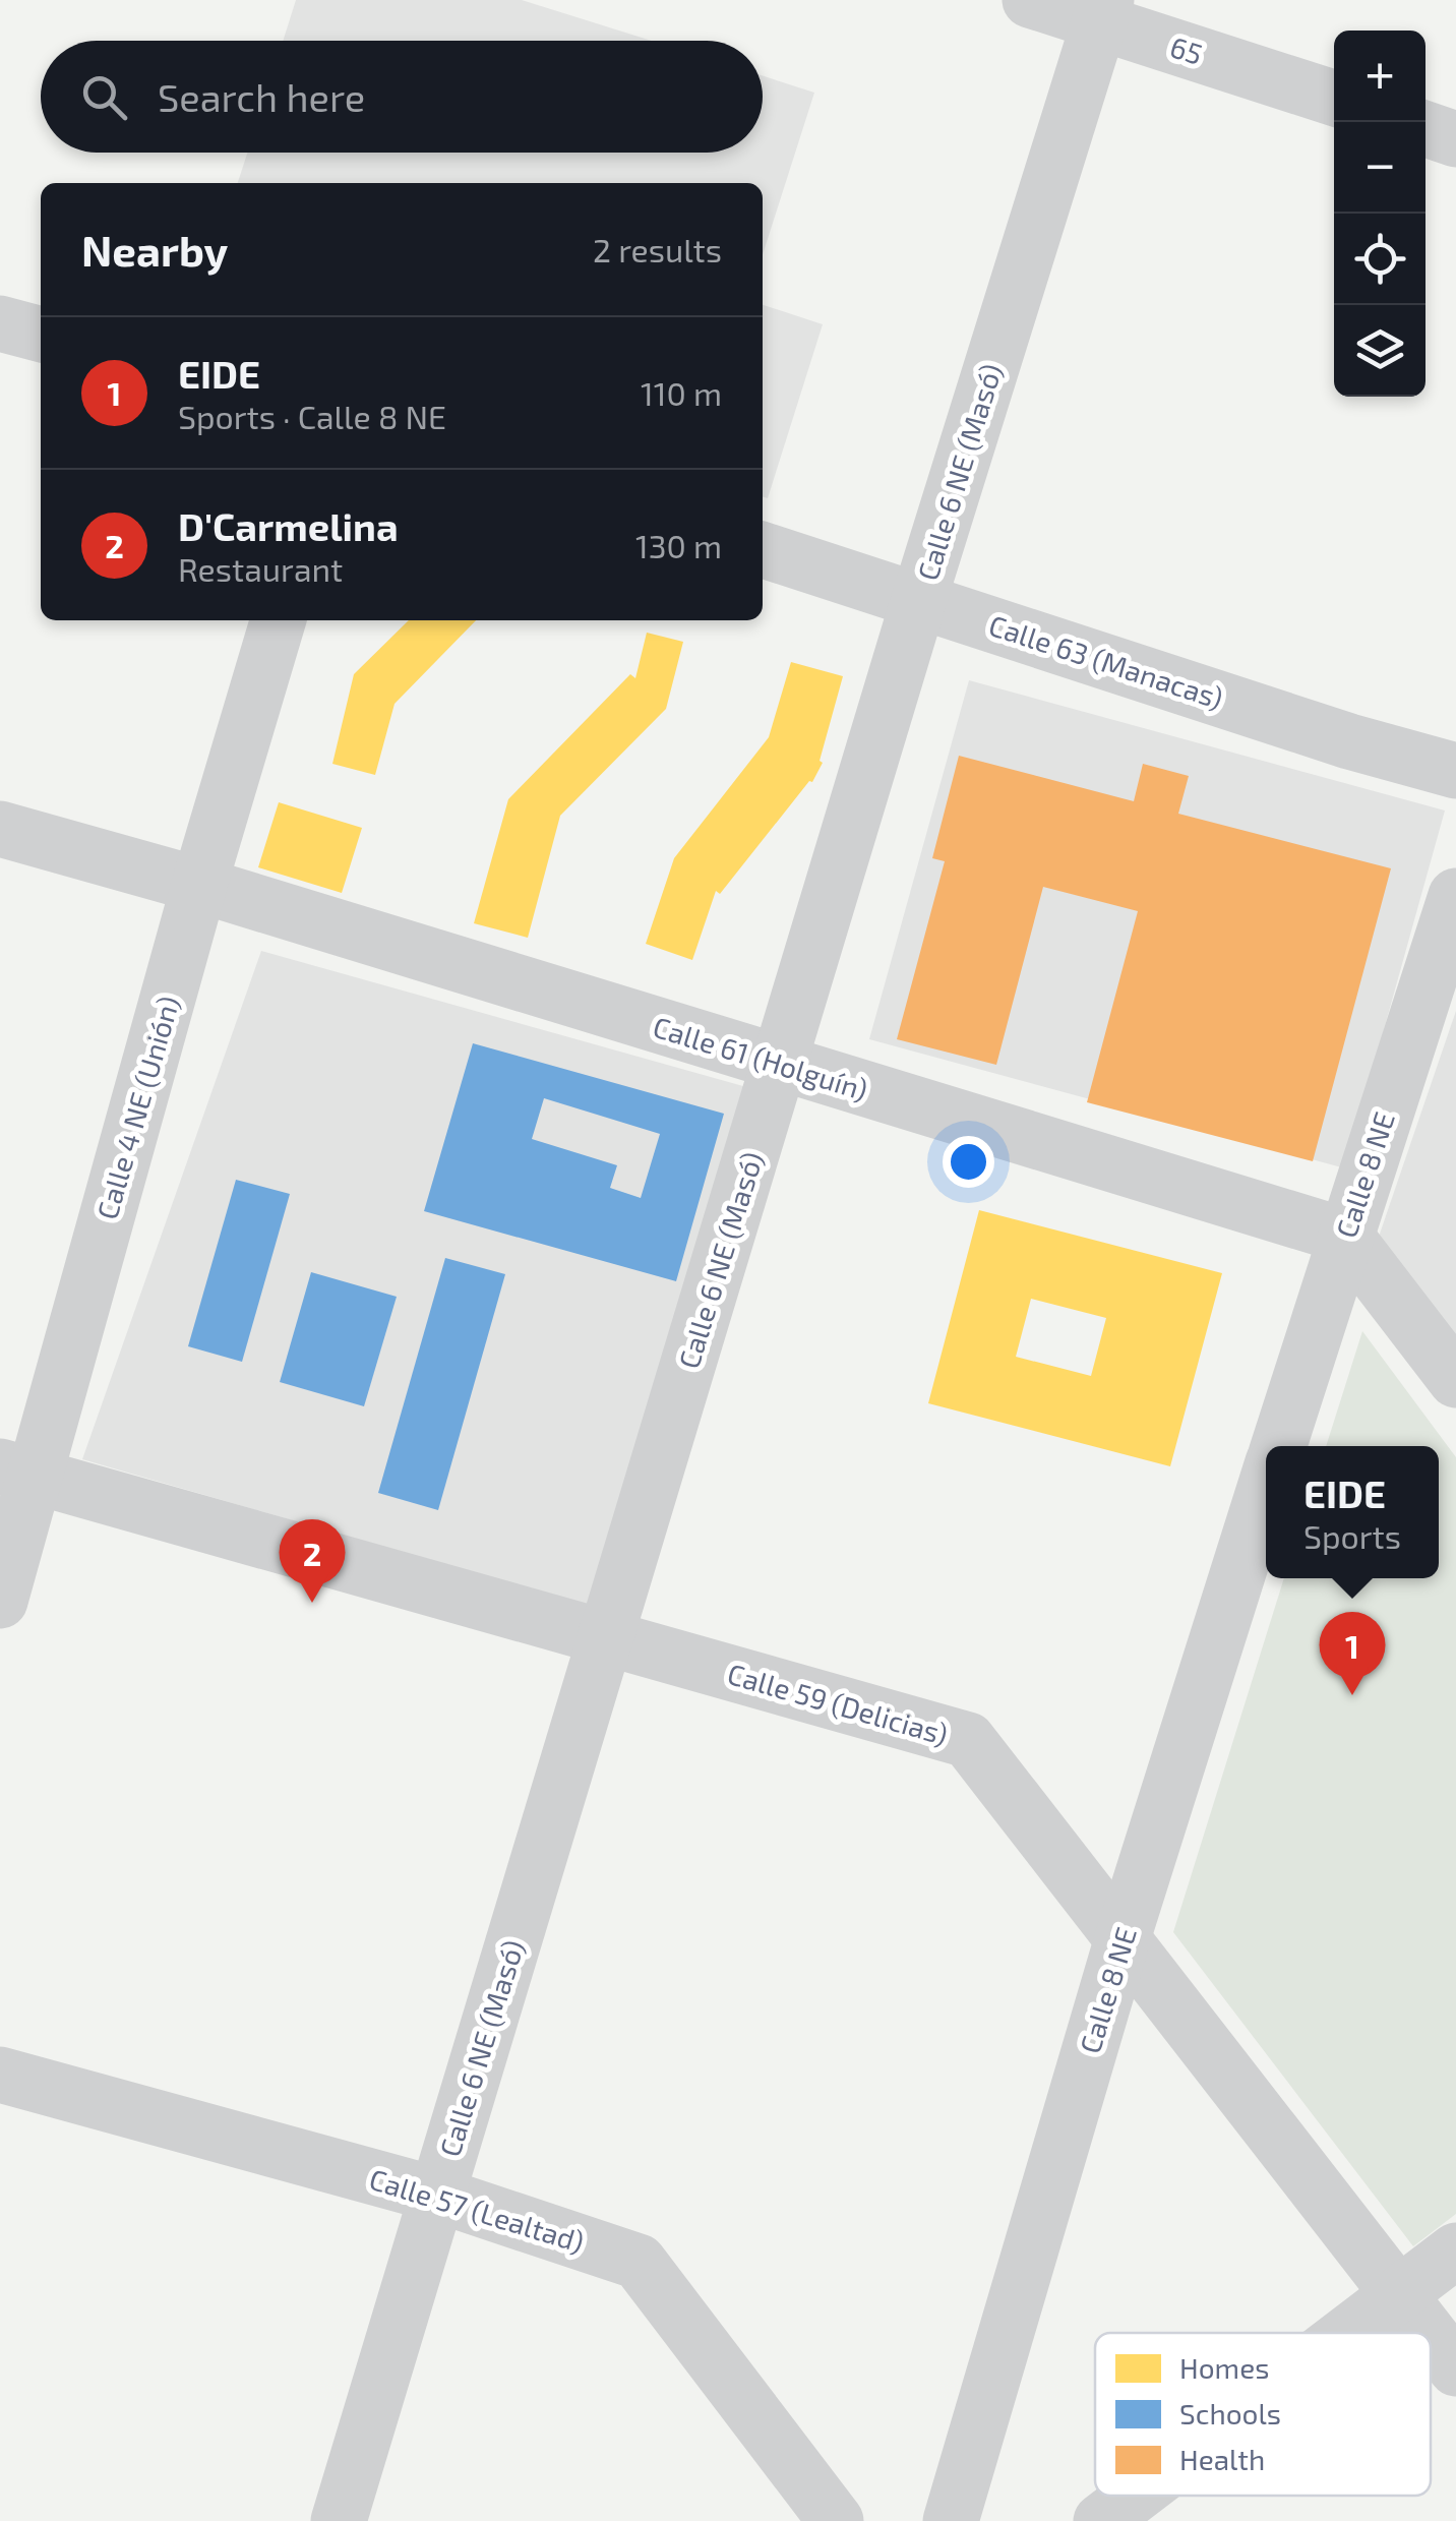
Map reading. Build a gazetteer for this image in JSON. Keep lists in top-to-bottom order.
{
  "streets": {
    "street": [
      "65",
      "Calle 6 NE (Masó)",
      "Calle 63 (Manacas)",
      "Calle 61 (Holguín)",
      "Calle 4 NE (Unión)",
      "Calle 8 NE",
      "Calle 59 (Delicias)",
      "Calle 57 (Lealtad)"
    ]
  },
  "crossings": [
    ["65", "Calle 6 NE (Masó)"],
    ["Calle 6 NE (Masó)", "Calle 63 (Manacas)"],
    ["Calle 6 NE (Masó)", "Calle 61 (Holguín)"],
    ["Calle 6 NE (Masó)", "Calle 59 (Delicias)"],
    ["Calle 6 NE (Masó)", "Calle 57 (Lealtad)"],
    ["Calle 61 (Holguín)", "Calle 4 NE (Unión)"],
    ["Calle 61 (Holguín)", "Calle 8 NE"],
    ["Calle 4 NE (Unión)", "Calle 59 (Delicias)"],
    ["Calle 8 NE", "Calle 59 (Delicias)"]
  ],
  "legend": ["Homes", "Schools", "Health"],
  "page": {
    "map_buttons": ["+", "−"],
    "search": "Search here",
    "heading": ["Nearby", "2 results"],
    "list": [
      {
        "mark": "1",
        "name": "EIDE",
        "note": "Sports · Calle 8 NE",
        "value": "110 m"
      },
      {
        "mark": "2",
        "name": "D'Carmelina",
        "note": "Restaurant",
        "value": "130 m"
      }
    ],
    "popup": ["EIDE", "Sports"],
    "pins": ["2", "1"]
  }
}
